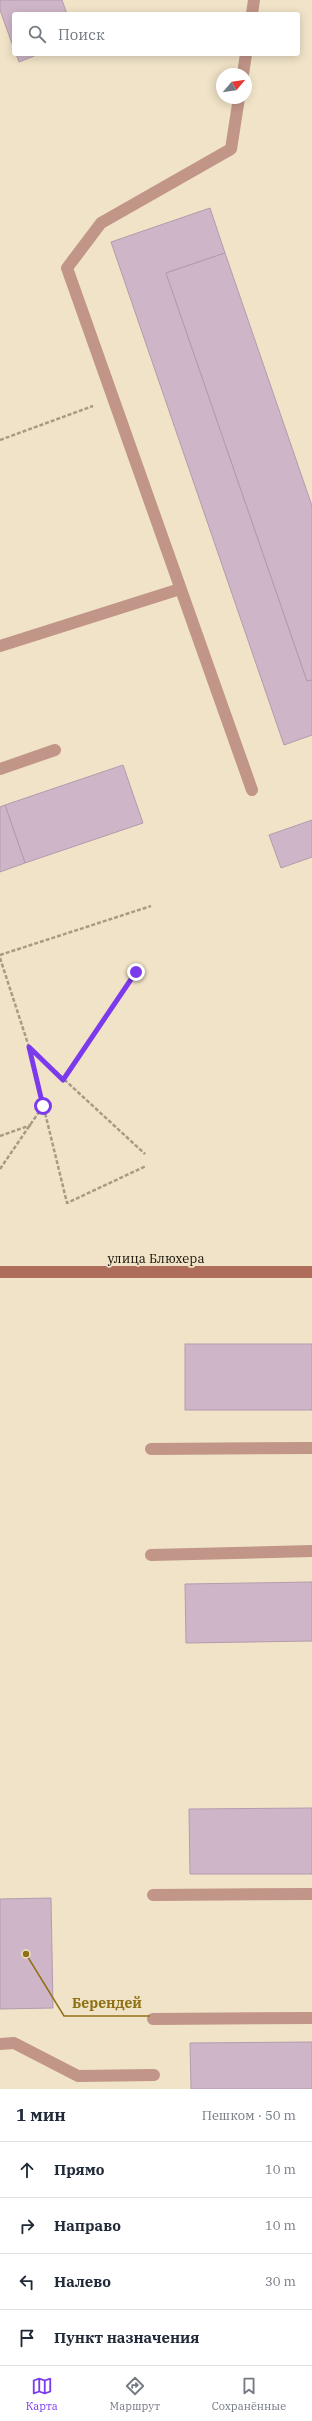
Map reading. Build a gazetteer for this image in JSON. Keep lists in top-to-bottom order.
{
  "streets": {
    "street": ["улица Блюхера"]
  },
  "places": ["Берендей"],
  "north": "top right",
  "page": {
    "search": "Поиск",
    "heading": ["1 мин", "Пешком · 50 m"],
    "list": [
      ["Прямо", "10 m"],
      ["Направо", "10 m"],
      ["Налево", "30 m"],
      "Пункт назначения"
    ],
    "nav": ["Карта", "Маршрут", "Сохранённые"]
  }
}
